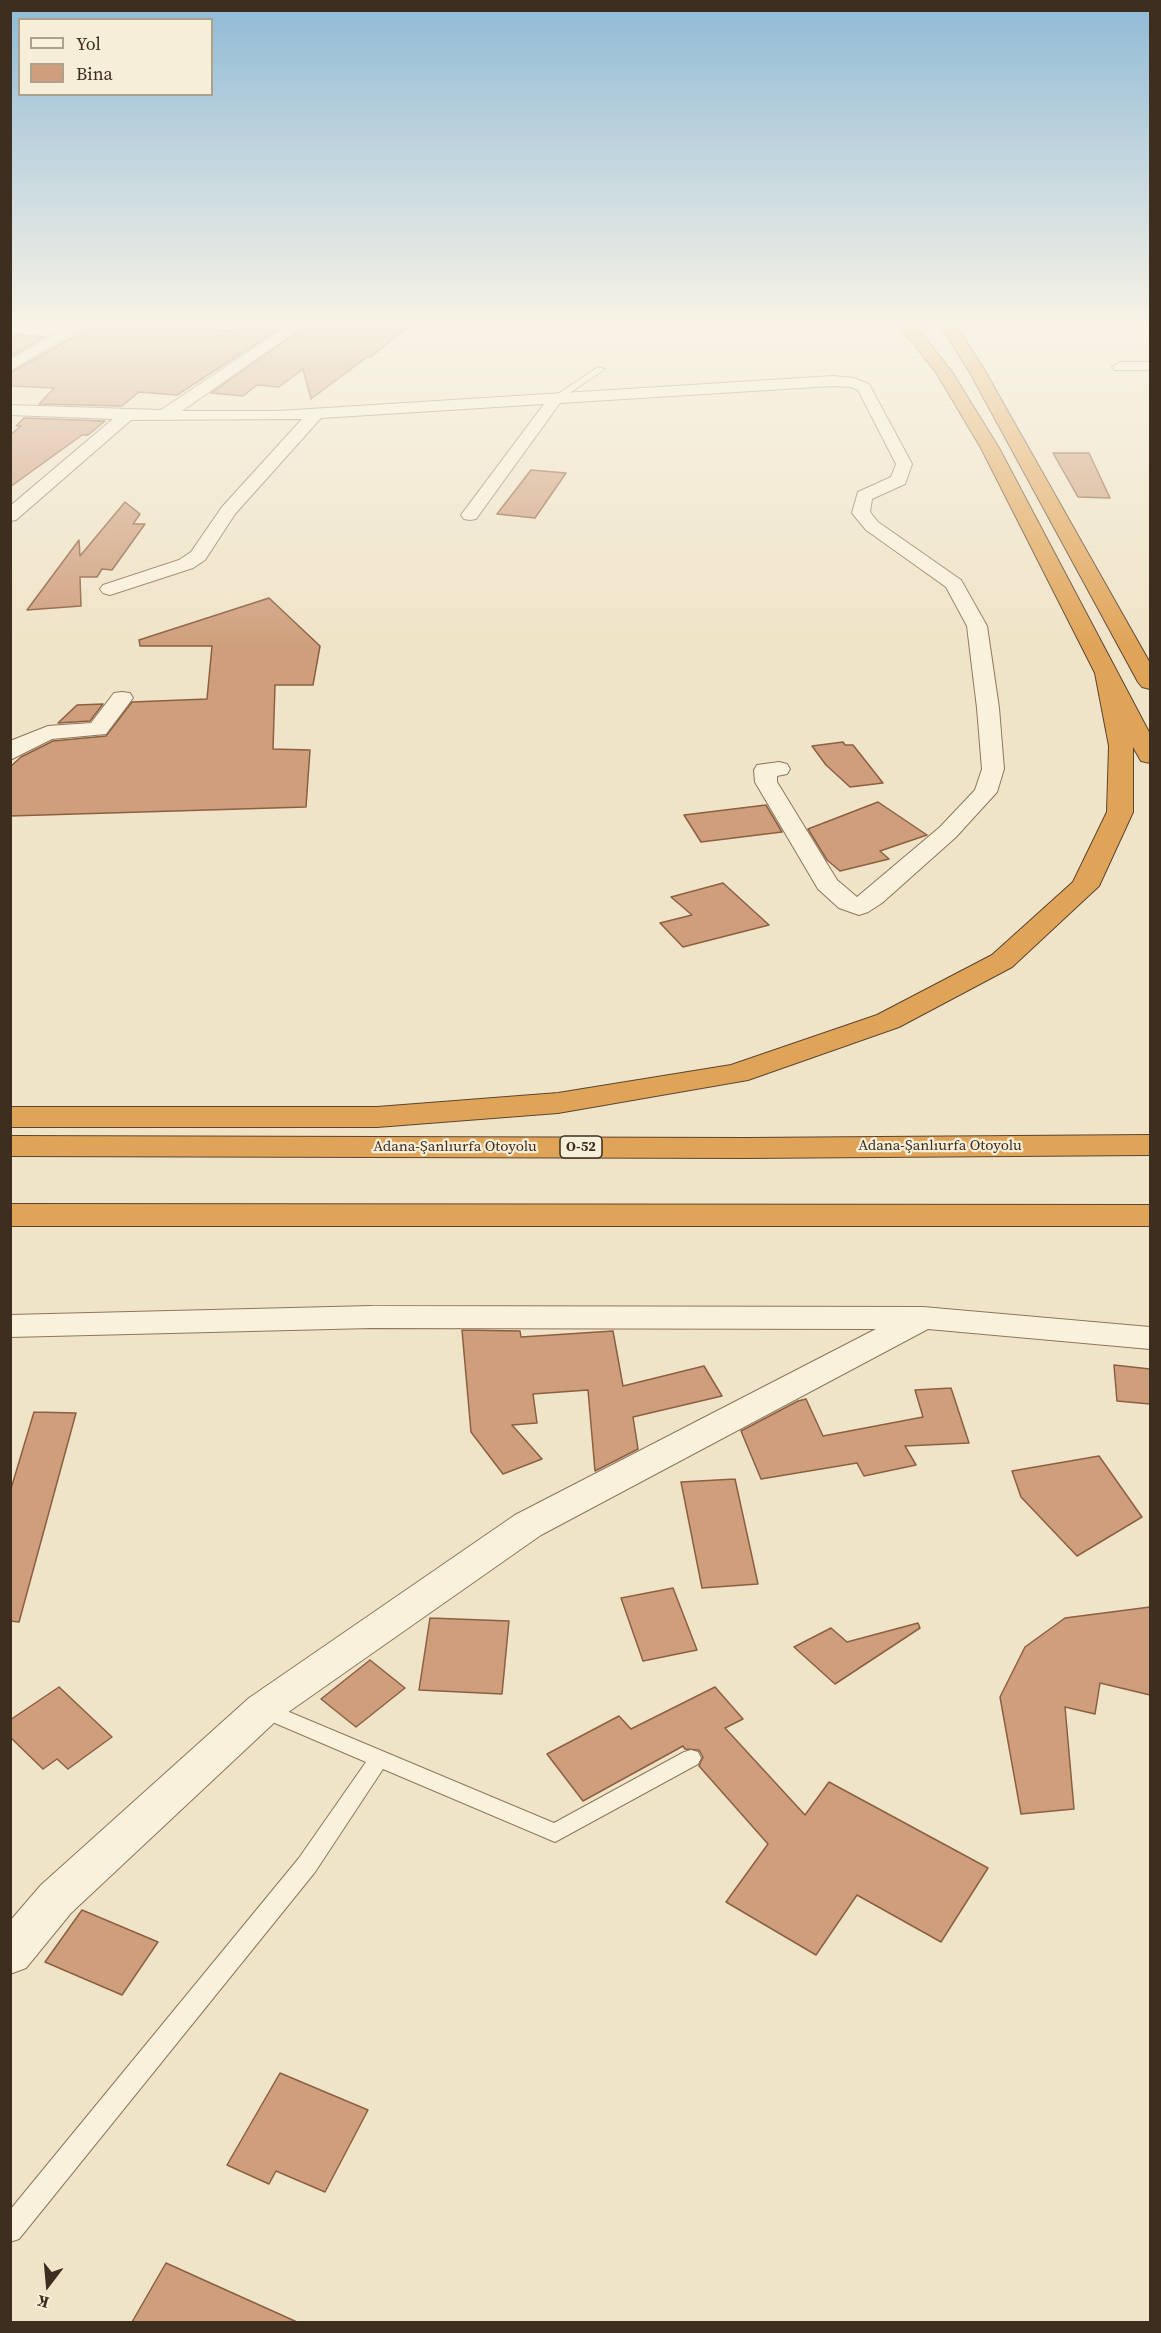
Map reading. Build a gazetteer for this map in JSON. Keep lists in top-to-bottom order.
{
  "streets": {
    "highway": ["Adana-Şanlıurfa Otoyolu", "O-52"]
  },
  "legend": ["Yol", "Bina"],
  "north": "bottom"
}
